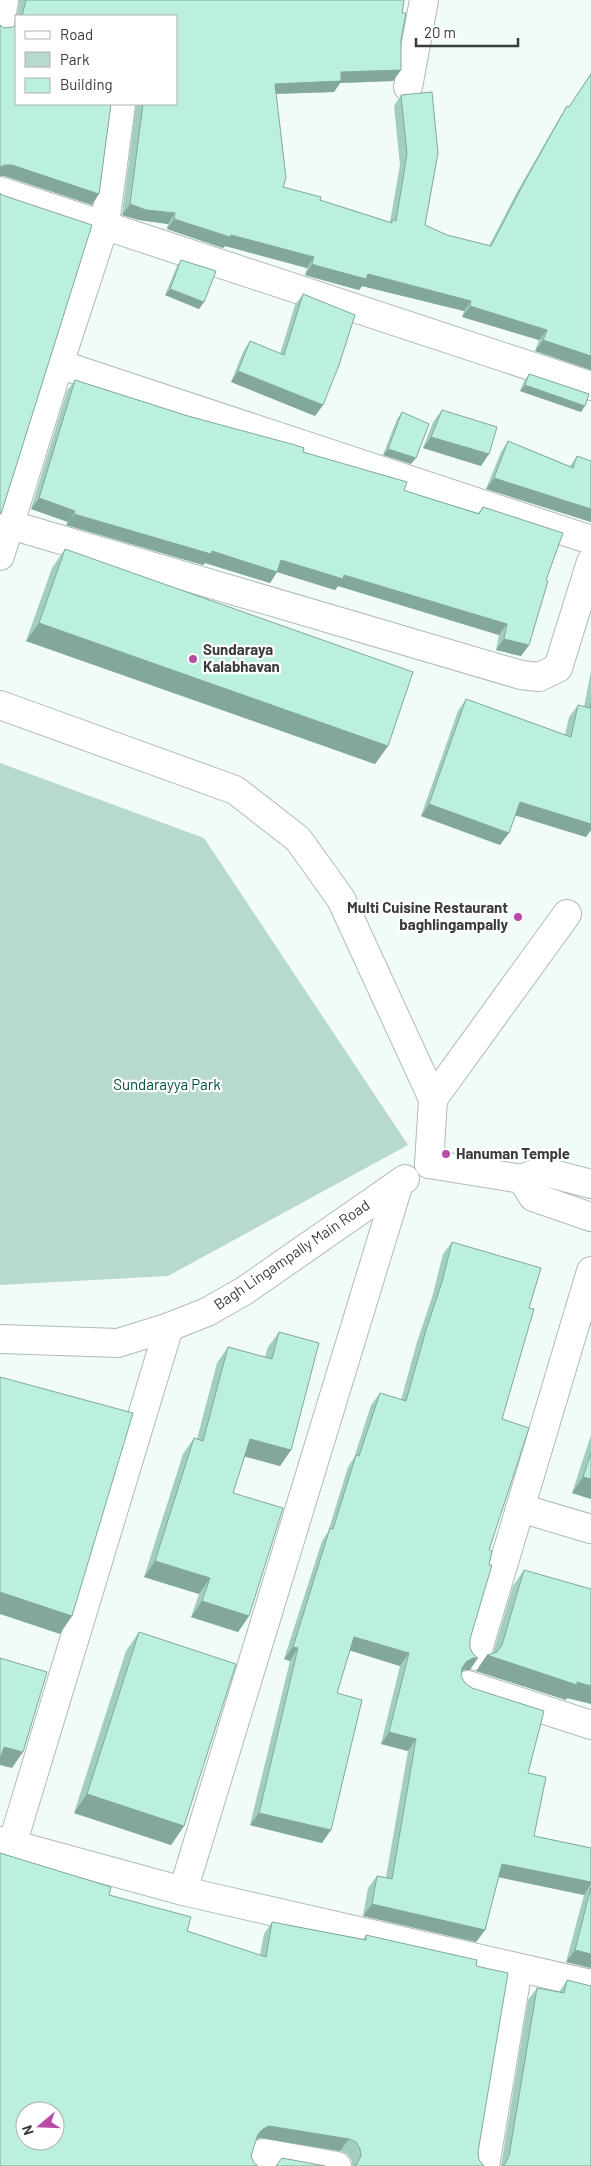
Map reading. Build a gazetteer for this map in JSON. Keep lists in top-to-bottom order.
{
  "streets": {
    "street": ["Bagh Lingampally Main Road"]
  },
  "parks": ["Sundarayya Park"],
  "places": ["Sundaraya Kalabhavan", "Multi Cuisine Restaurant baghlingampally", "Hanuman Temple"],
  "legend": ["Road", "Park", "Building"],
  "scale_bar": "20 m",
  "north": "left"
}
